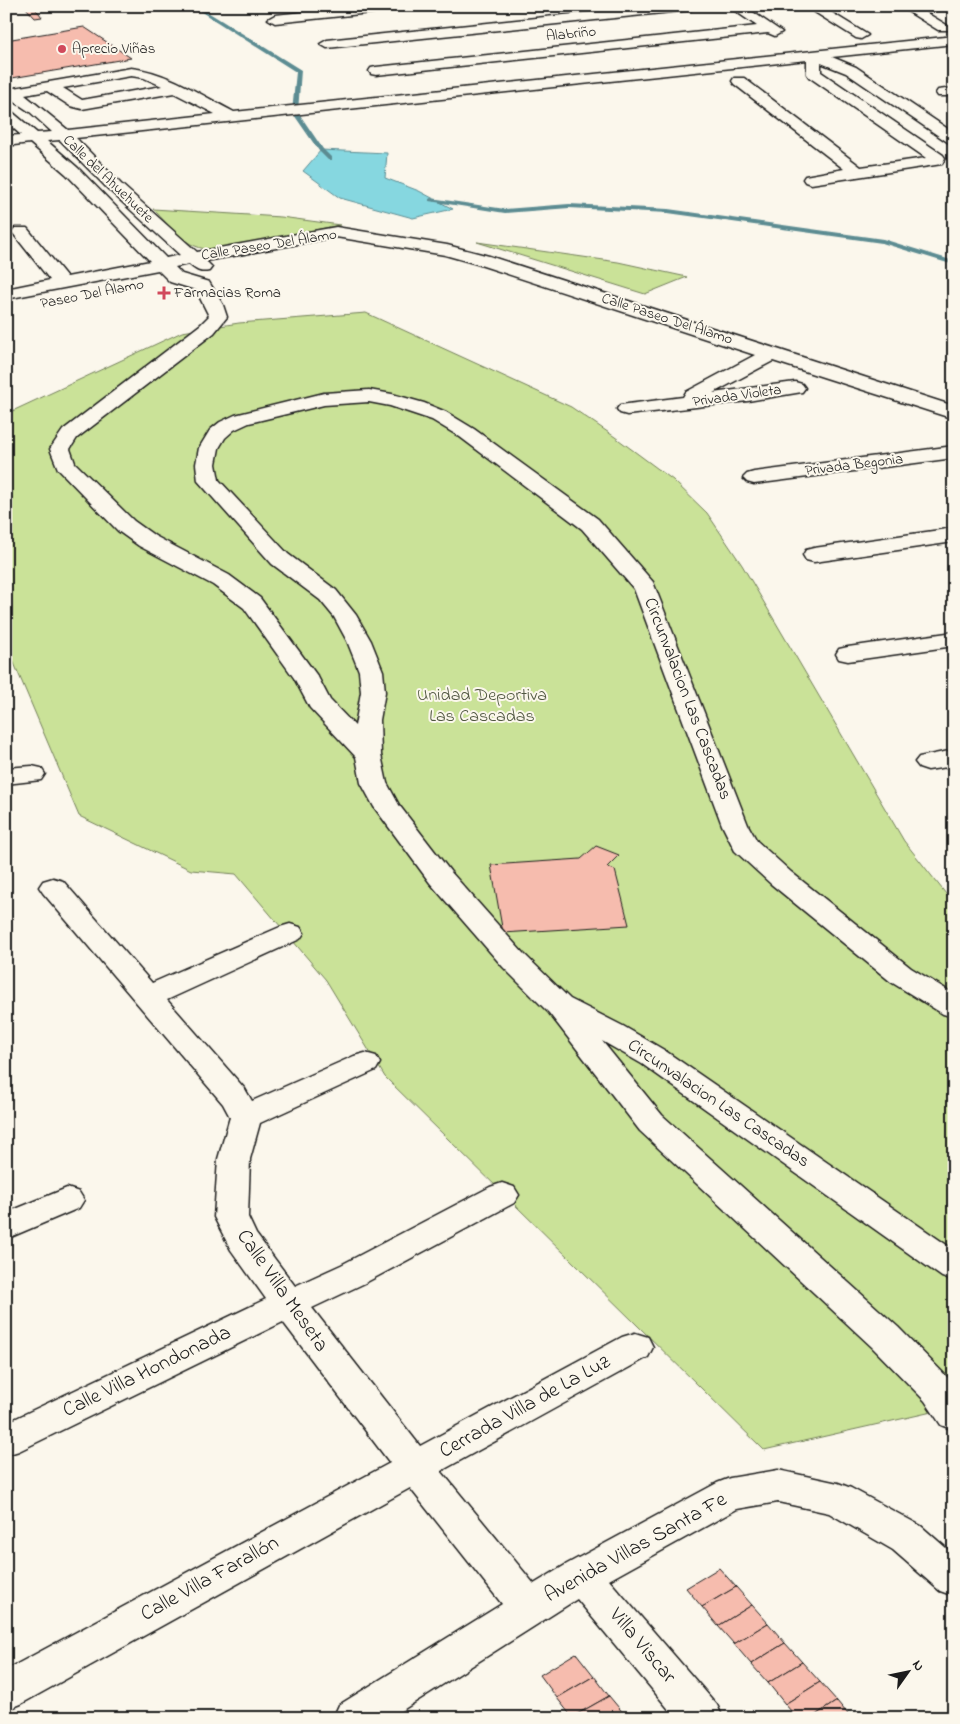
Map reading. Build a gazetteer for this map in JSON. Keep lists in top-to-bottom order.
{
  "streets": {
    "street": [
      "Alabriño",
      "Calle del Ahuehuete",
      "Calle Paseo Del Álamo",
      "Paseo Del Álamo",
      "Privada Violeta",
      "Privada Begonia",
      "Circunvalacion Las Cascadas",
      "Calle Villa Meseta",
      "Calle Villa Hondonada",
      "Cerrada Villa de La Luz",
      "Avenida Villas Santa Fe",
      "Calle Villa Farallón",
      "Villa Viscar"
    ]
  },
  "crossings": [
    ["Calle del Ahuehuete", "Calle Paseo Del Álamo"],
    ["Calle del Ahuehuete", "Paseo Del Álamo"],
    ["Calle del Ahuehuete", "Circunvalacion Las Cascadas"],
    ["Calle Paseo Del Álamo", "Paseo Del Álamo"],
    ["Calle Paseo Del Álamo", "Privada Violeta"],
    ["Calle Villa Meseta", "Calle Villa Hondonada"],
    ["Calle Villa Meseta", "Cerrada Villa de La Luz"],
    ["Calle Villa Meseta", "Avenida Villas Santa Fe"],
    ["Calle Villa Meseta", "Calle Villa Farallón"],
    ["Cerrada Villa de La Luz", "Calle Villa Farallón"],
    ["Avenida Villas Santa Fe", "Villa Viscar"]
  ],
  "parks": ["Unidad Deportiva Las Cascadas"],
  "places": {
    "other": ["Aprecio Viñas"],
    "health": ["Farmacias Roma"]
  },
  "north": "top right"
}
